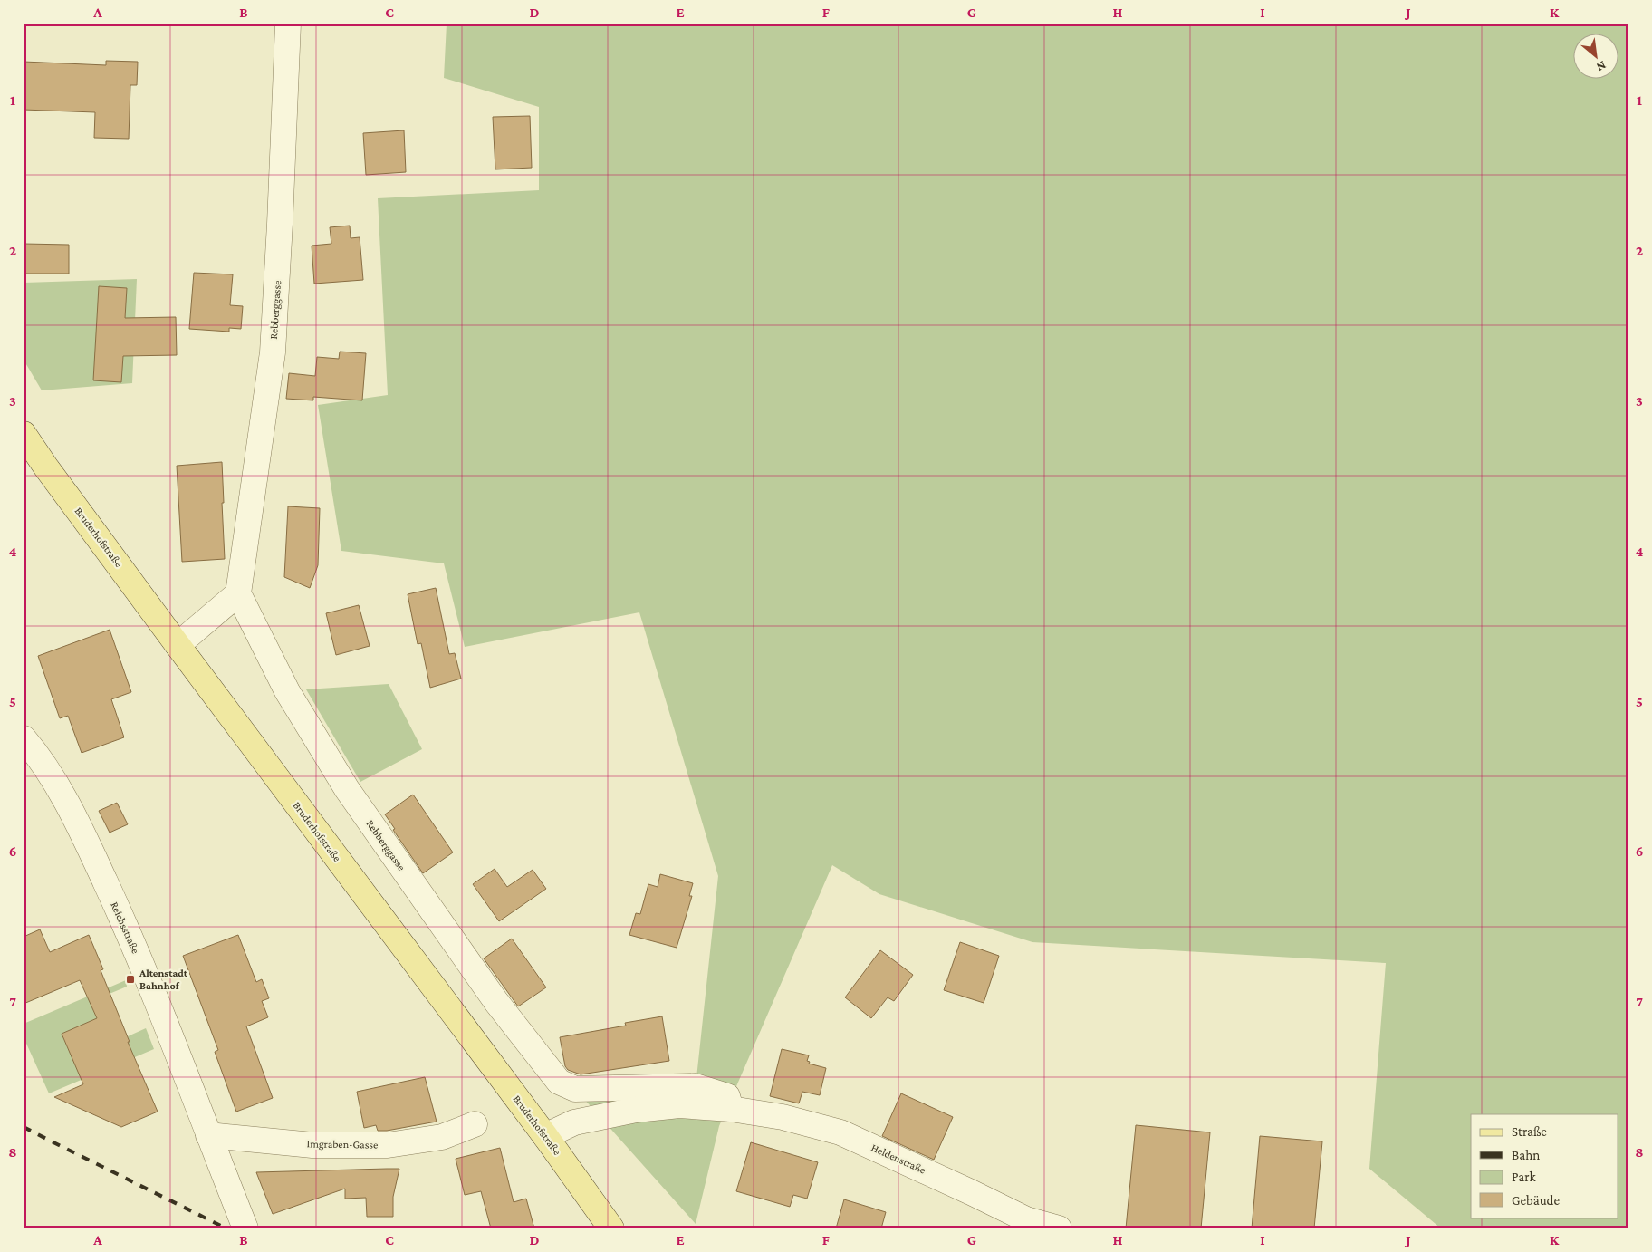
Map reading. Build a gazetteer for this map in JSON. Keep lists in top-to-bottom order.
{
  "streets": {
    "main road": ["Bruderhofstraße"],
    "street": [
      "Rebberggasse",
      "Reichsstraße",
      "Imgraben-Gasse",
      "Heldenstraße"
    ]
  },
  "crossings": [
    ["Rebberggasse", "Heldenstraße"],
    ["Bruderhofstraße", "Heldenstraße"],
    ["Reichsstraße", "Imgraben-Gasse"]
  ],
  "places": {
    "transit": ["Altenstadt Bahnhof"]
  },
  "legend": [
    "Straße",
    "Bahn",
    "Park",
    "Gebäude"
  ],
  "north": "bottom right",
  "grid": {
    "columns": [
      "A",
      "B",
      "C",
      "D",
      "E",
      "F",
      "G",
      "H",
      "I",
      "J",
      "K"
    ],
    "rows": [
      "1",
      "2",
      "3",
      "4",
      "5",
      "6",
      "7",
      "8"
    ]
  }
}
